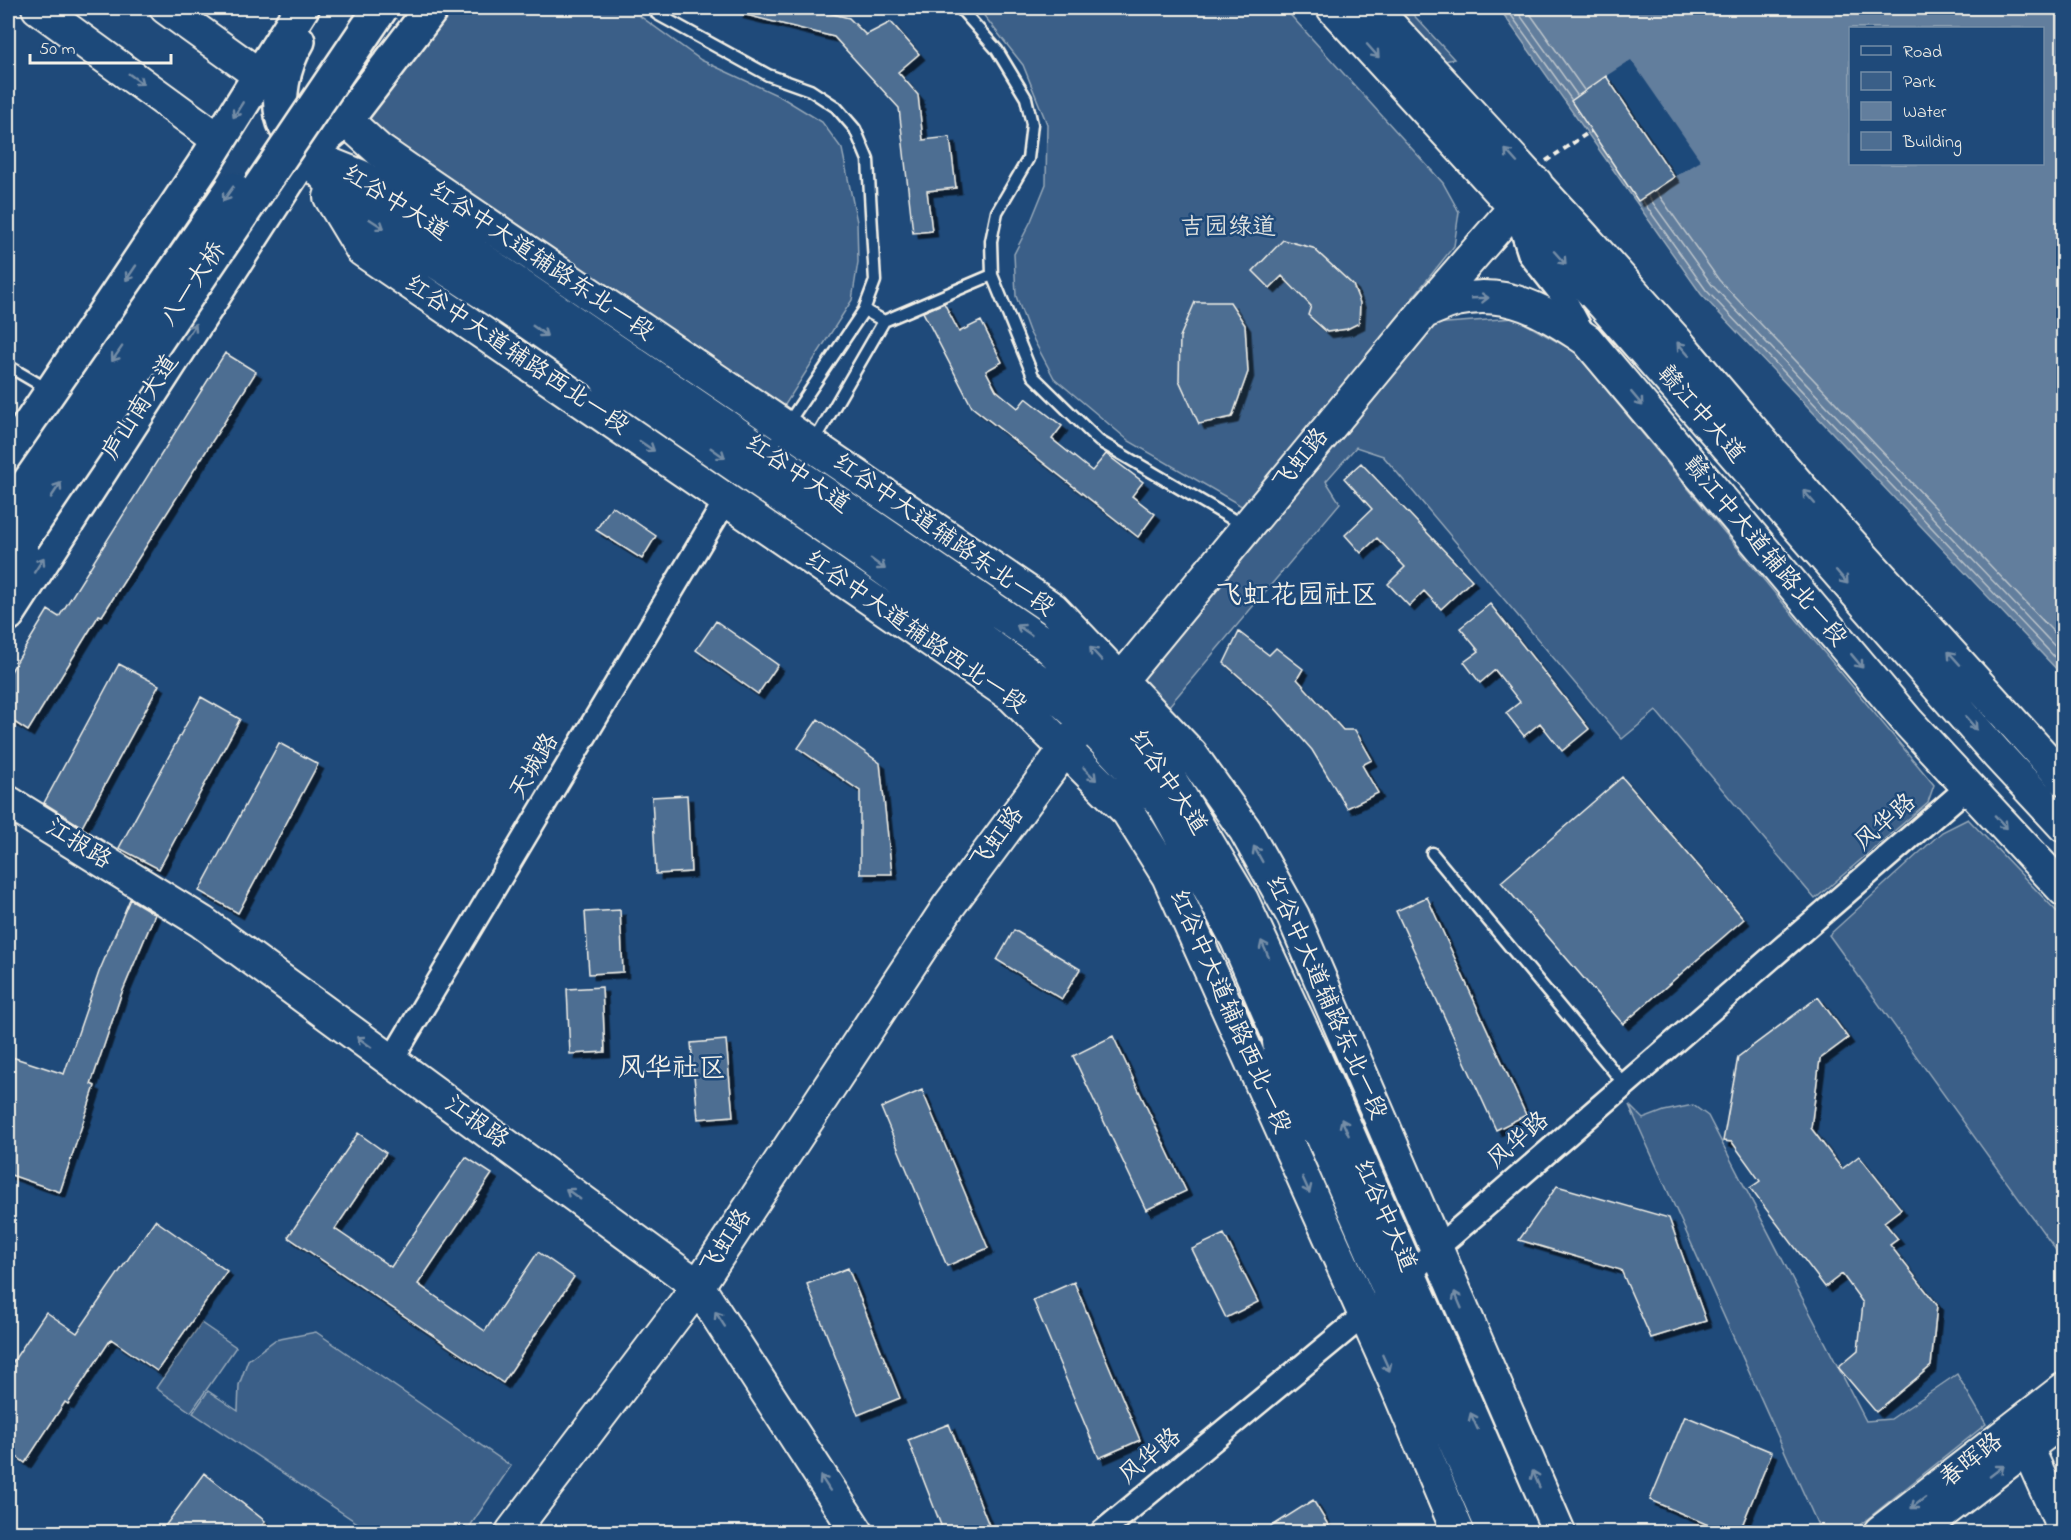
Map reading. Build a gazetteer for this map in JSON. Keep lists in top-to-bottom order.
{
  "streets": {
    "main road": ["八一大桥", "庐山南大道"],
    "street": [
      "红谷中大道",
      "红谷中大道辅路东北一段",
      "红谷中大道辅路西北一段",
      "赣江中大道",
      "飞虹路",
      "赣江中大道辅路北一段",
      "天城路",
      "风华路",
      "江报路",
      "春晖路"
    ]
  },
  "crossings": [
    ["红谷中大道", "红谷中大道辅路东北一段"],
    ["红谷中大道", "红谷中大道辅路西北一段"],
    ["红谷中大道", "庐山南大道"],
    ["红谷中大道", "飞虹路"],
    ["红谷中大道", "风华路"],
    ["红谷中大道辅路东北一段", "庐山南大道"],
    ["红谷中大道辅路东北一段", "飞虹路"],
    ["红谷中大道辅路东北一段", "风华路"],
    ["红谷中大道辅路西北一段", "庐山南大道"],
    ["红谷中大道辅路西北一段", "飞虹路"],
    ["红谷中大道辅路西北一段", "天城路"],
    ["红谷中大道辅路西北一段", "风华路"],
    ["赣江中大道", "飞虹路"],
    ["飞虹路", "赣江中大道辅路北一段"],
    ["飞虹路", "江报路"],
    ["赣江中大道辅路北一段", "风华路"],
    ["天城路", "江报路"]
  ],
  "one_way": [
    "红谷中大道辅路东北一段",
    "红谷中大道辅路西北一段",
    "赣江中大道辅路北一段",
    "江报路"
  ],
  "districts": ["飞虹花园社区", "风华社区"],
  "parks": ["吉园绿道"],
  "legend": [
    "Road",
    "Park",
    "Water",
    "Building"
  ],
  "scale_bar": "50 m"
}
